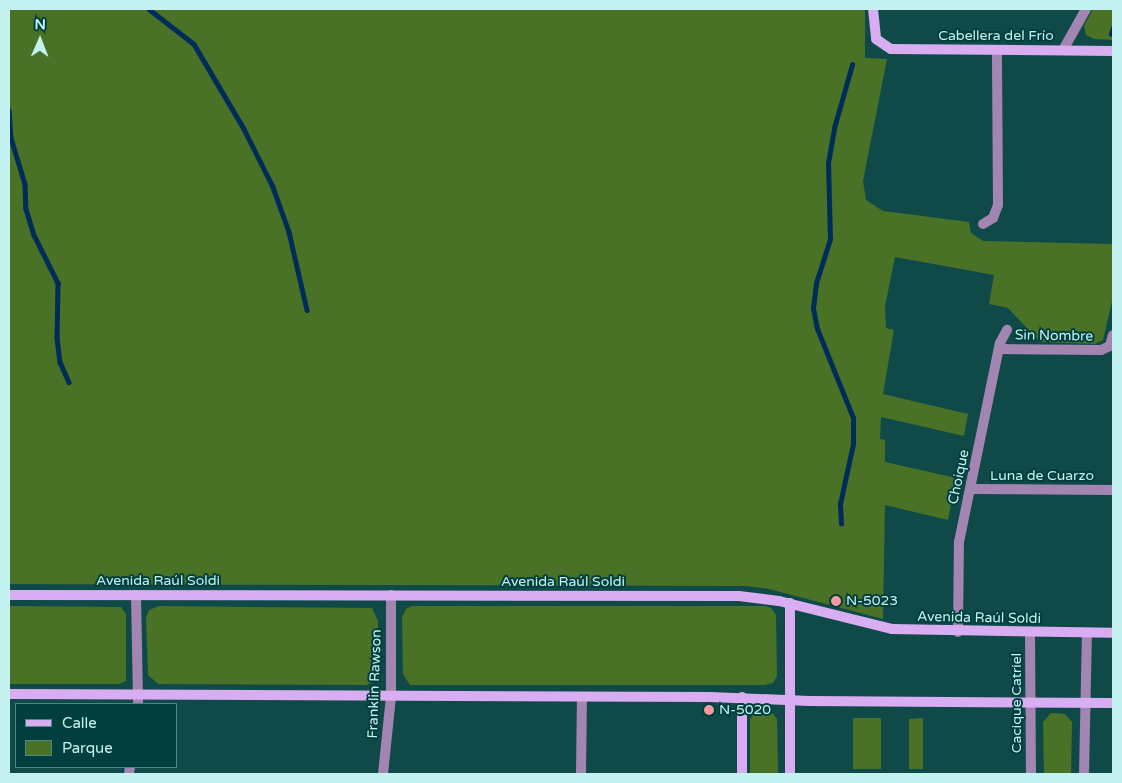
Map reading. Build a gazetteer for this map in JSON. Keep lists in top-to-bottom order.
{
  "streets": {
    "main road": ["Cabellera del Frío", "Avenida Raúl Soldi"],
    "street": [
      "Sin Nombre",
      "Luna de Cuarzo",
      "Choique",
      "Franklin Rawson",
      "Cacique Catriel"
    ]
  },
  "crossings": [
    ["Sin Nombre", "Choique"],
    ["Luna de Cuarzo", "Choique"],
    ["Choique", "Avenida Raúl Soldi"],
    ["Avenida Raúl Soldi", "Franklin Rawson"],
    ["Avenida Raúl Soldi", "Cacique Catriel"]
  ],
  "places": ["N-5023", "N-5020"],
  "legend": ["Calle", "Parque"],
  "north": "top"
}
